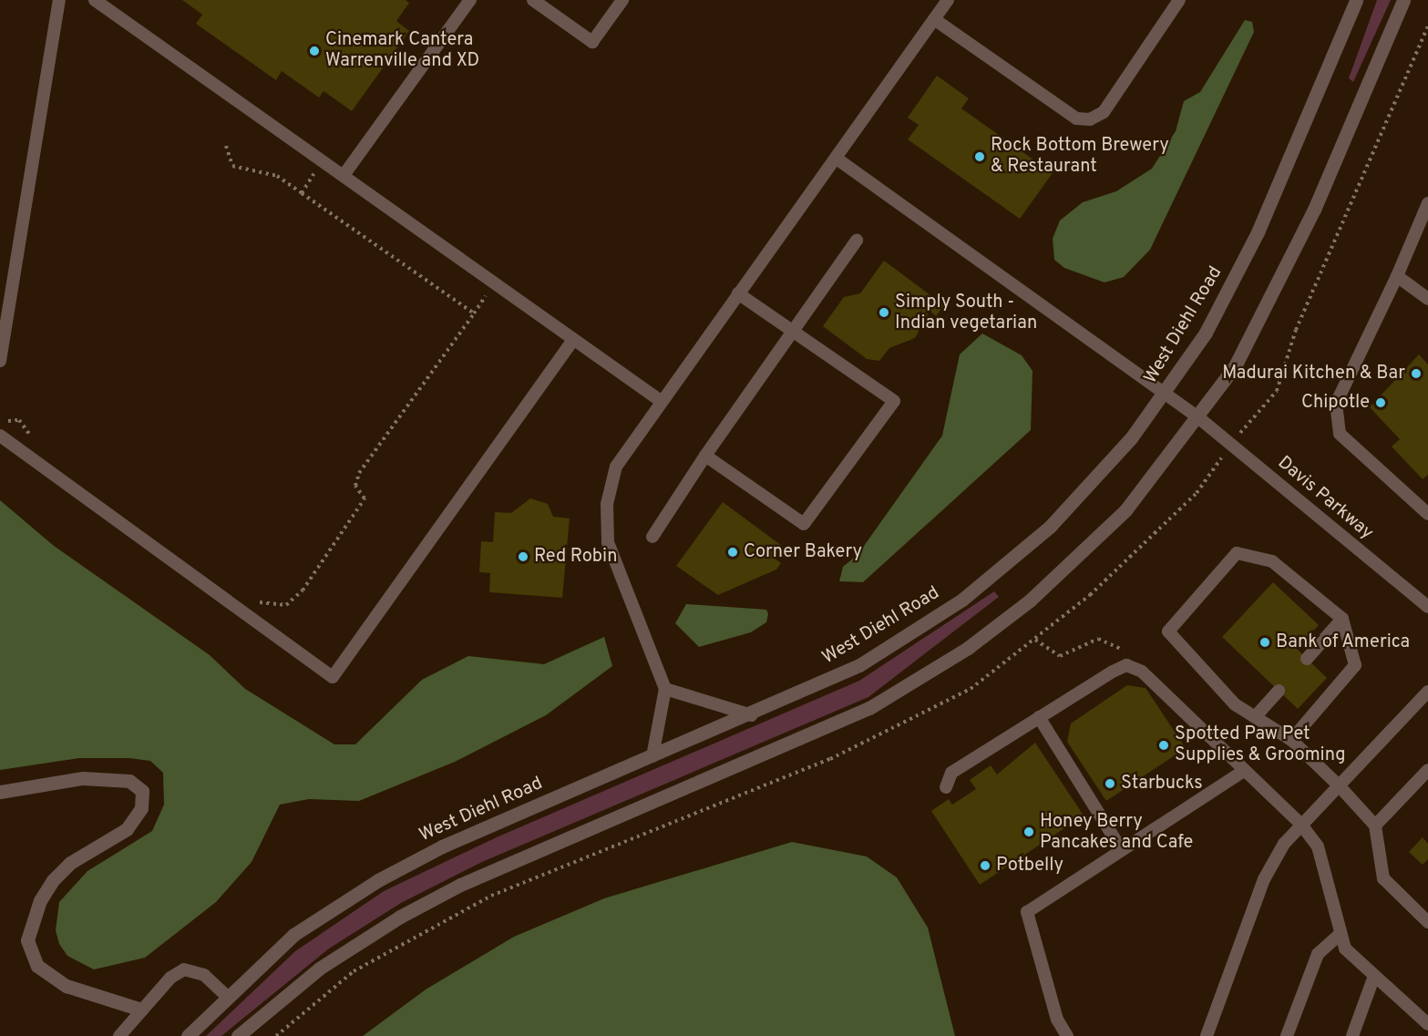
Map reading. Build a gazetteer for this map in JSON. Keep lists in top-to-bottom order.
{
  "streets": {
    "street": ["West Diehl Road"],
    "lane": ["Davis Parkway"]
  },
  "crossings": [
    ["West Diehl Road", "Davis Parkway"]
  ],
  "places": [
    "Cinemark Cantera Warrenville and XD",
    "Rock Bottom Brewery & Restaurant",
    "Simply South - Indian vegetarian",
    "Madurai Kitchen & Bar",
    "Chipotle",
    "Corner Bakery",
    "Red Robin",
    "Bank of America",
    "Spotted Paw Pet Supplies & Grooming",
    "Starbucks",
    "Honey Berry Pancakes and Cafe",
    "Potbelly"
  ]
}
